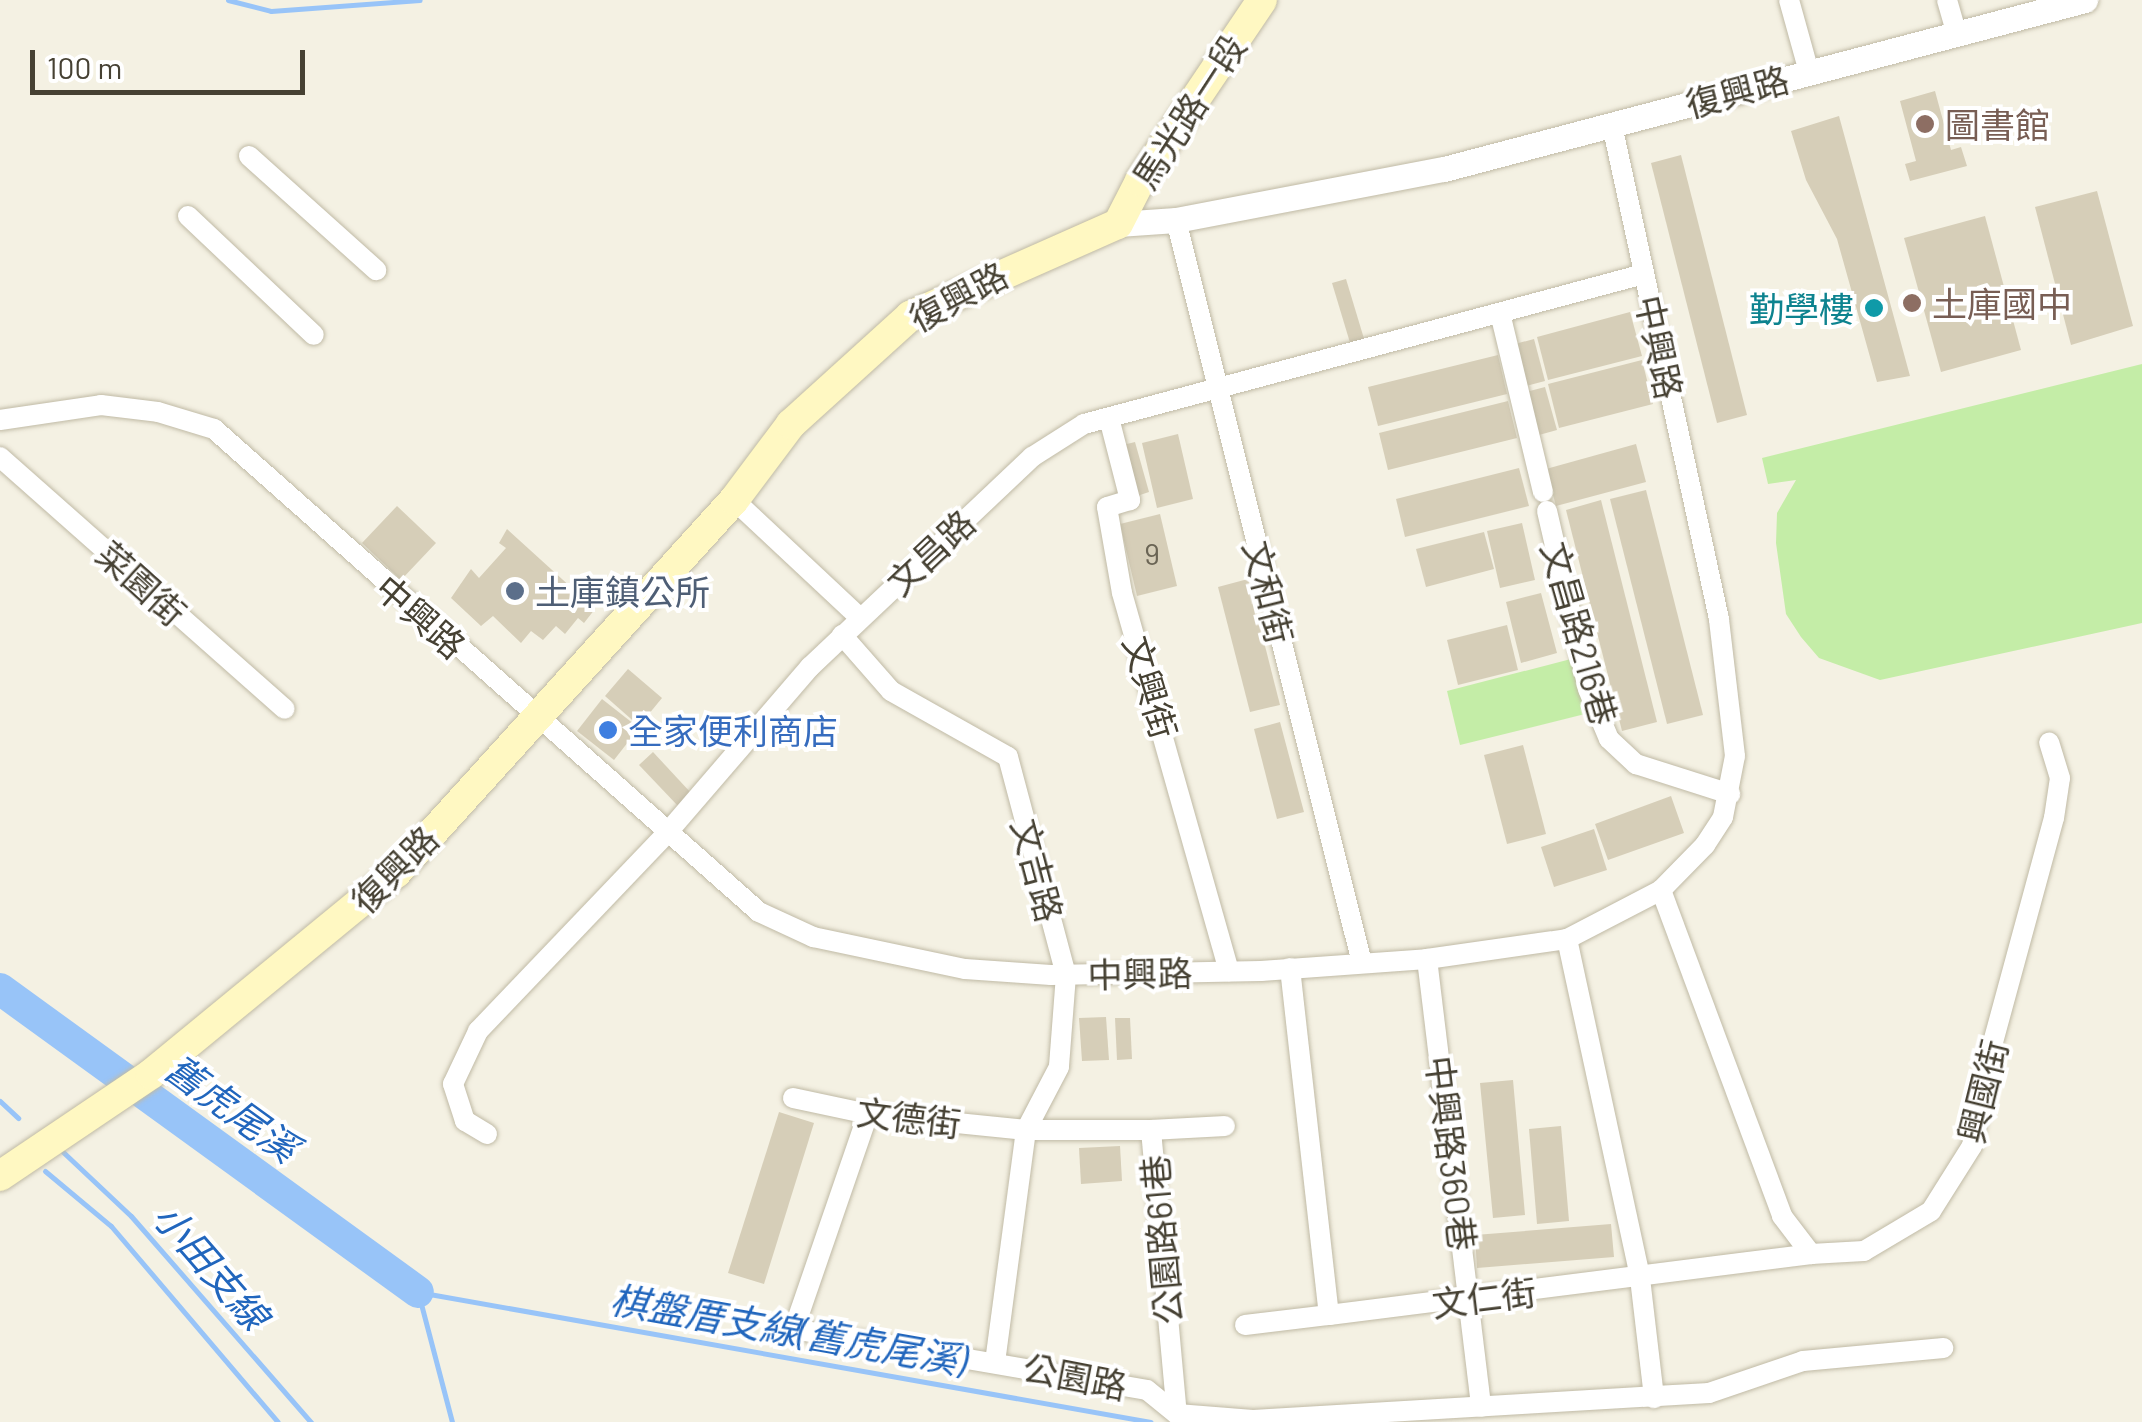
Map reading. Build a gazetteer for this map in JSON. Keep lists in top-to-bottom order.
{
  "streets": {
    "main road": ["復興路", "馬光路一段"],
    "street": [
      "中興路",
      "文昌路",
      "菜園街",
      "文和街",
      "文昌路216巷",
      "文興街",
      "文吉路",
      "興國街",
      "文德街",
      "中興路360巷",
      "公園路61巷",
      "文仁街",
      "公園路"
    ]
  },
  "crossings": [
    ["復興路", "馬光路一段"],
    ["復興路", "中興路"],
    ["復興路", "文和街"],
    ["中興路", "文昌路"],
    ["中興路", "文和街"],
    ["中興路", "文昌路216巷"],
    ["中興路", "文興街"],
    ["中興路", "文吉路"],
    ["中興路", "中興路360巷"],
    ["文昌路", "文和街"],
    ["文昌路", "文昌路216巷"],
    ["文昌路", "文興街"],
    ["文昌路", "文吉路"],
    ["文吉路", "文德街"],
    ["文吉路", "公園路61巷"],
    ["文吉路", "公園路"],
    ["興國街", "文仁街"],
    ["文德街", "公園路61巷"],
    ["文德街", "公園路"],
    ["中興路360巷", "文仁街"],
    ["中興路360巷", "公園路"],
    ["公園路61巷", "公園路"]
  ],
  "water": ["舊虎尾溪", "小田支線", "棋盤厝支線(舊虎尾溪)"],
  "places": [
    "圖書館",
    "土庫國中",
    "勤學樓",
    "土庫鎮公所",
    "全家便利商店"
  ],
  "house_numbers": ["9"],
  "scale_bar": "100 m"
}
